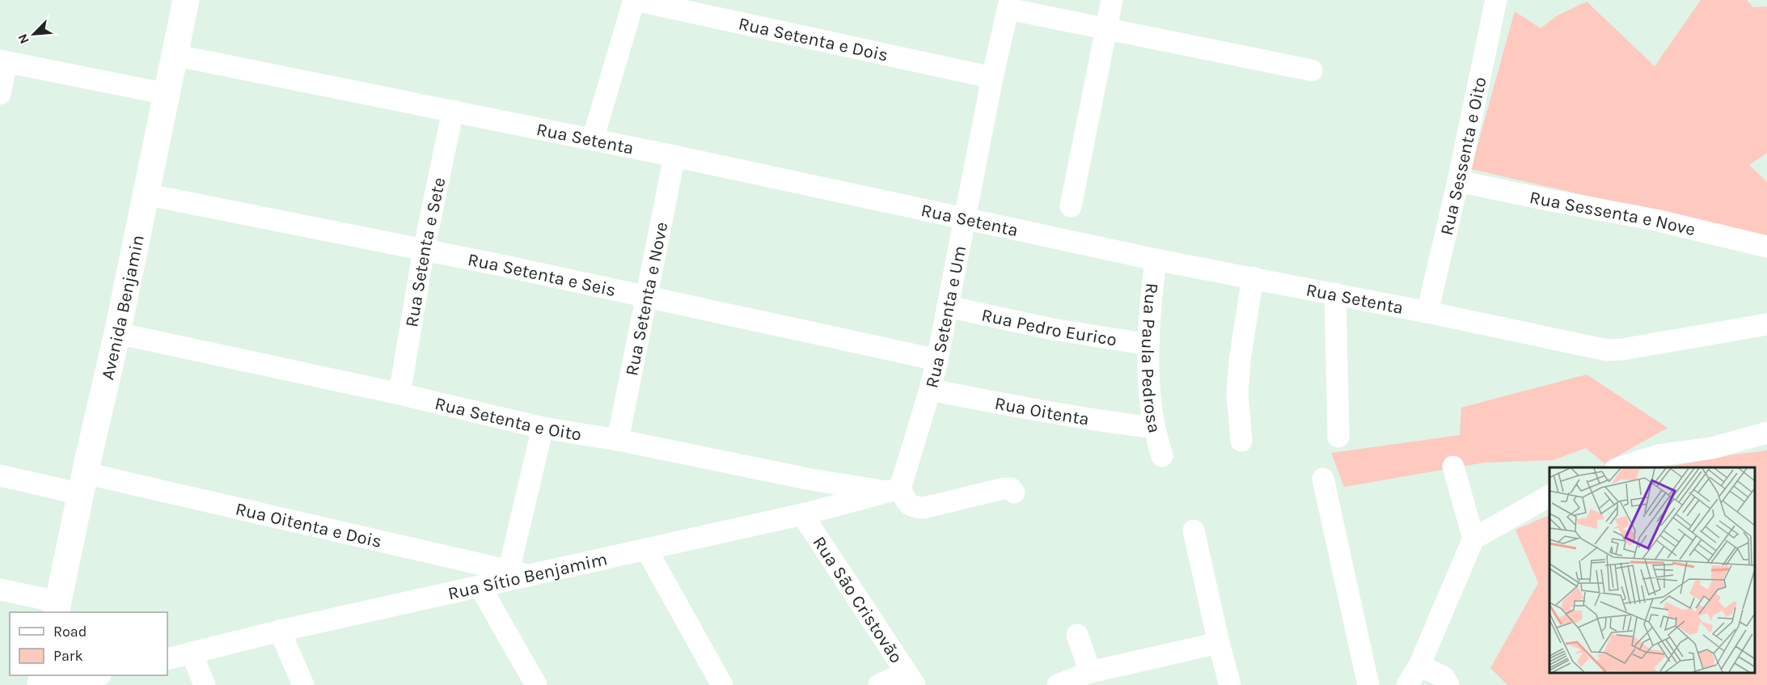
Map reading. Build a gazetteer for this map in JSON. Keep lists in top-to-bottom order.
{
  "streets": {
    "street": [
      "Rua Setenta e Dois",
      "Rua Setenta",
      "Rua Sessenta e Oito",
      "Rua Sessenta e Nove",
      "Rua Setenta e Sete",
      "Rua Setenta e Seis",
      "Rua Setenta e Nove",
      "Avenida Benjamin",
      "Rua Setenta e Um",
      "Rua Pedro Eurico",
      "Rua Paula Pedrosa",
      "Rua Oitenta",
      "Rua Setenta e Oito",
      "Rua Oitenta e Dois",
      "Rua Sítio Benjamim",
      "Rua São Cristovão"
    ]
  },
  "crossings": [
    ["Rua Setenta e Dois", "Rua Setenta e Um"],
    ["Rua Setenta", "Rua Sessenta e Oito"],
    ["Rua Setenta", "Rua Setenta e Sete"],
    ["Rua Setenta", "Rua Setenta e Nove"],
    ["Rua Setenta", "Avenida Benjamin"],
    ["Rua Setenta", "Rua Setenta e Um"],
    ["Rua Setenta", "Rua Paula Pedrosa"],
    ["Rua Sessenta e Oito", "Rua Sessenta e Nove"],
    ["Rua Setenta e Sete", "Rua Setenta e Seis"],
    ["Rua Setenta e Sete", "Rua Setenta e Oito"],
    ["Rua Setenta e Seis", "Rua Setenta e Nove"],
    ["Rua Setenta e Seis", "Avenida Benjamin"],
    ["Rua Setenta e Seis", "Rua Setenta e Um"],
    ["Rua Setenta e Nove", "Rua Setenta e Oito"],
    ["Avenida Benjamin", "Rua Setenta e Oito"],
    ["Avenida Benjamin", "Rua Oitenta e Dois"],
    ["Rua Setenta e Um", "Rua Pedro Eurico"],
    ["Rua Setenta e Um", "Rua Oitenta"],
    ["Rua Setenta e Um", "Rua Setenta e Oito"],
    ["Rua Setenta e Um", "Rua Sítio Benjamim"],
    ["Rua Pedro Eurico", "Rua Paula Pedrosa"],
    ["Rua Paula Pedrosa", "Rua Oitenta"],
    ["Rua Setenta e Oito", "Rua Sítio Benjamim"],
    ["Rua Oitenta e Dois", "Rua Sítio Benjamim"],
    ["Rua Sítio Benjamim", "Rua São Cristovão"]
  ],
  "legend": ["Road", "Park"],
  "north": "bottom left"
}
